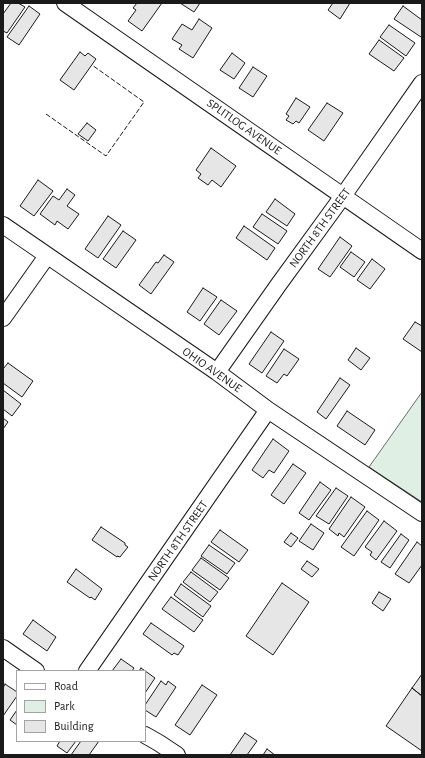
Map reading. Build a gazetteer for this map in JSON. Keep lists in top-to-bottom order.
{
  "streets": {
    "street": ["SPLITLOG AVENUE", "NORTH 8TH STREET", "OHIO AVENUE"]
  },
  "crossings": [
    ["SPLITLOG AVENUE", "NORTH 8TH STREET"],
    ["NORTH 8TH STREET", "OHIO AVENUE"]
  ],
  "legend": ["Road", "Park", "Building"]
}
